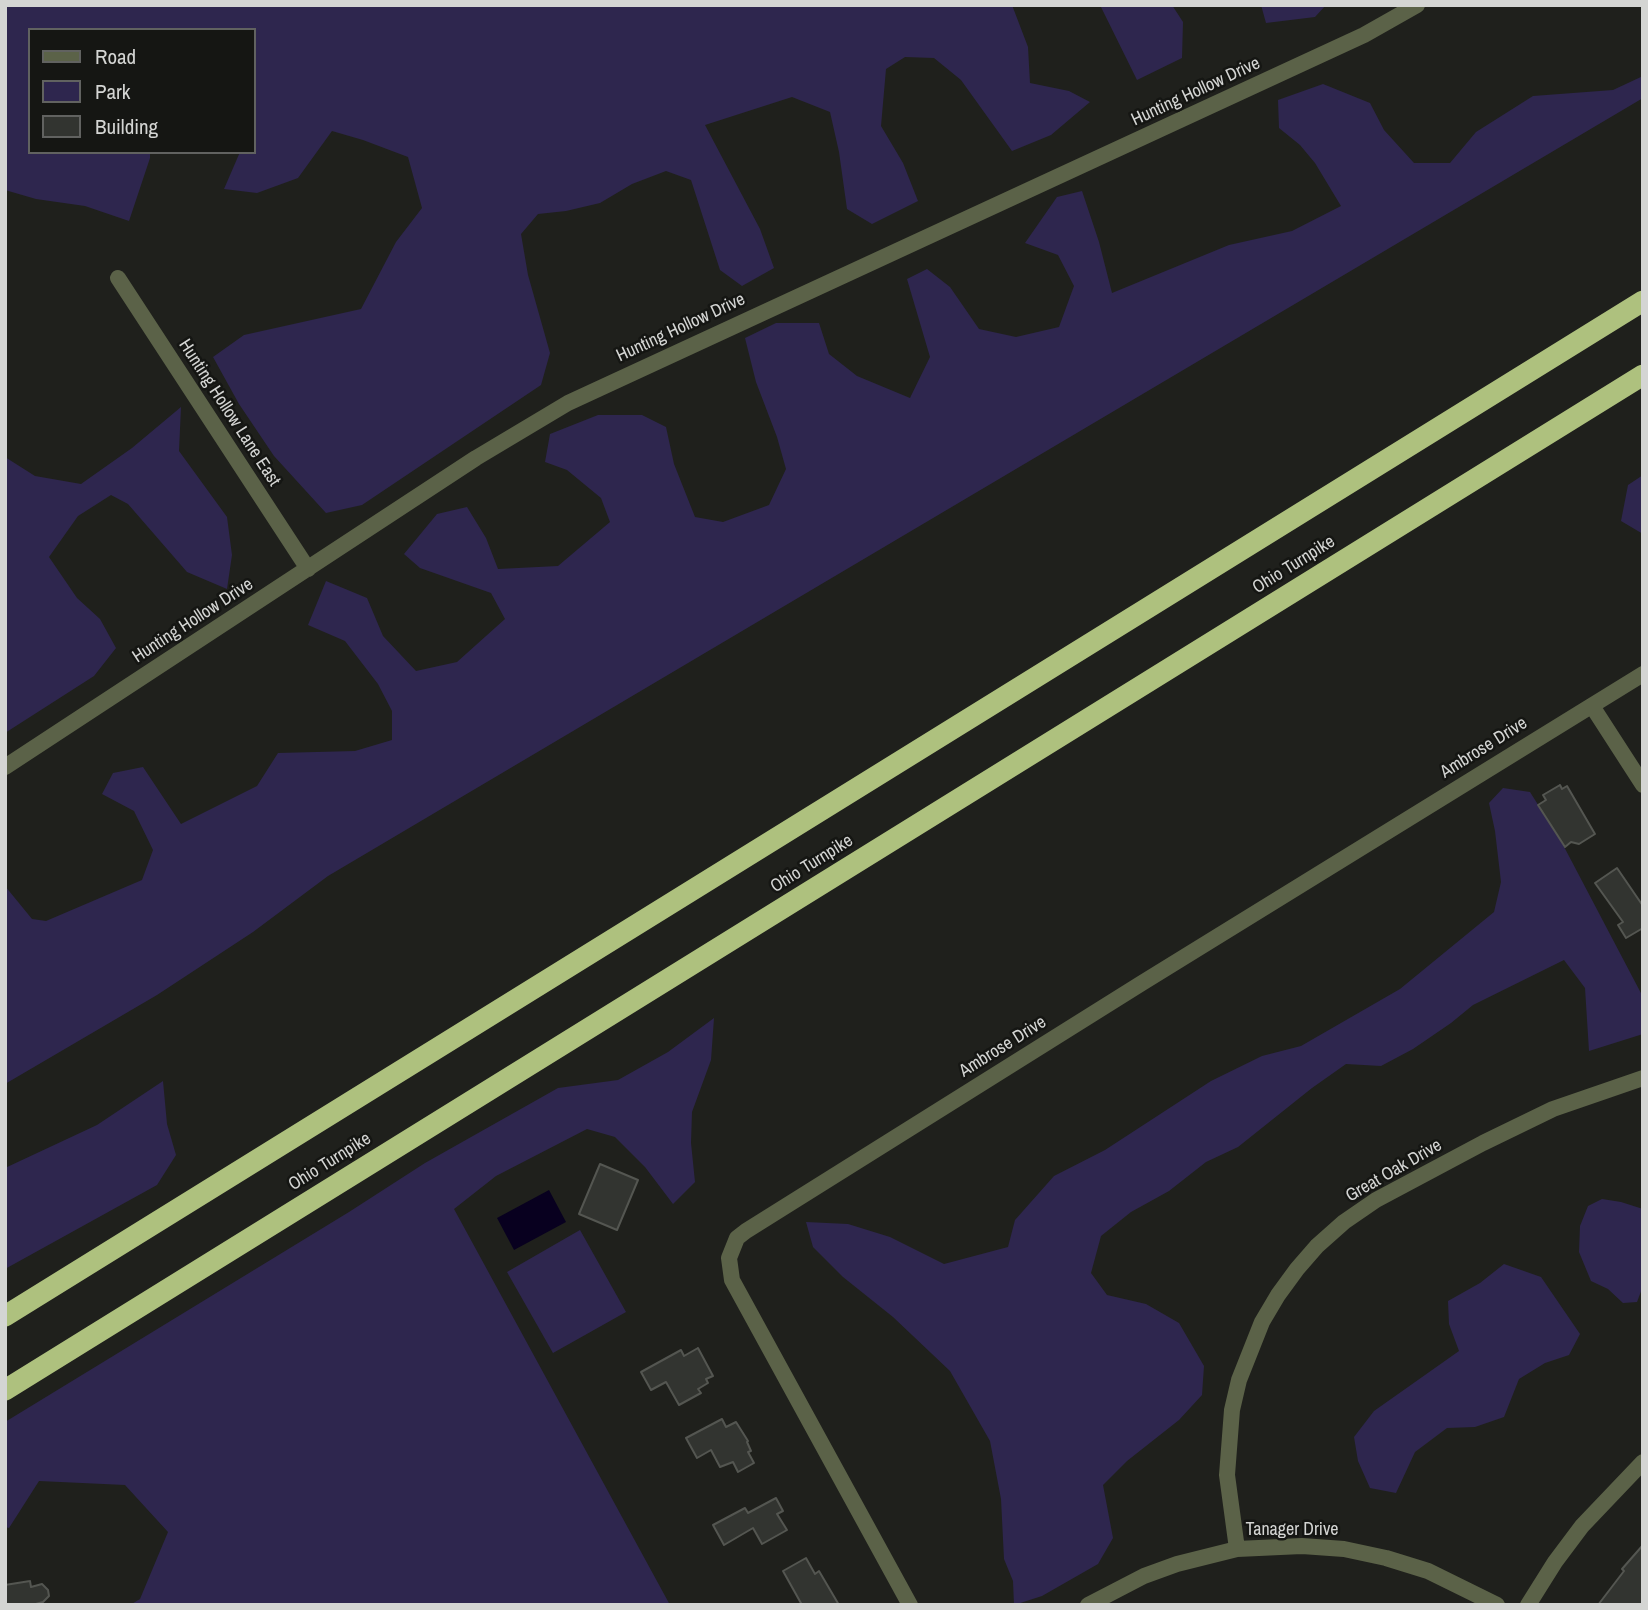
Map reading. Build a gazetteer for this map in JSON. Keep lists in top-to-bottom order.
{
  "streets": {
    "highway": ["Ohio Turnpike"],
    "street": [
      "Hunting Hollow Drive",
      "Hunting Hollow Lane East",
      "Ambrose Drive",
      "Great Oak Drive",
      "Tanager Drive"
    ]
  },
  "crossings": [
    ["Hunting Hollow Drive", "Hunting Hollow Lane East"],
    ["Great Oak Drive", "Tanager Drive"]
  ],
  "legend": ["Road", "Park", "Building"]
}
